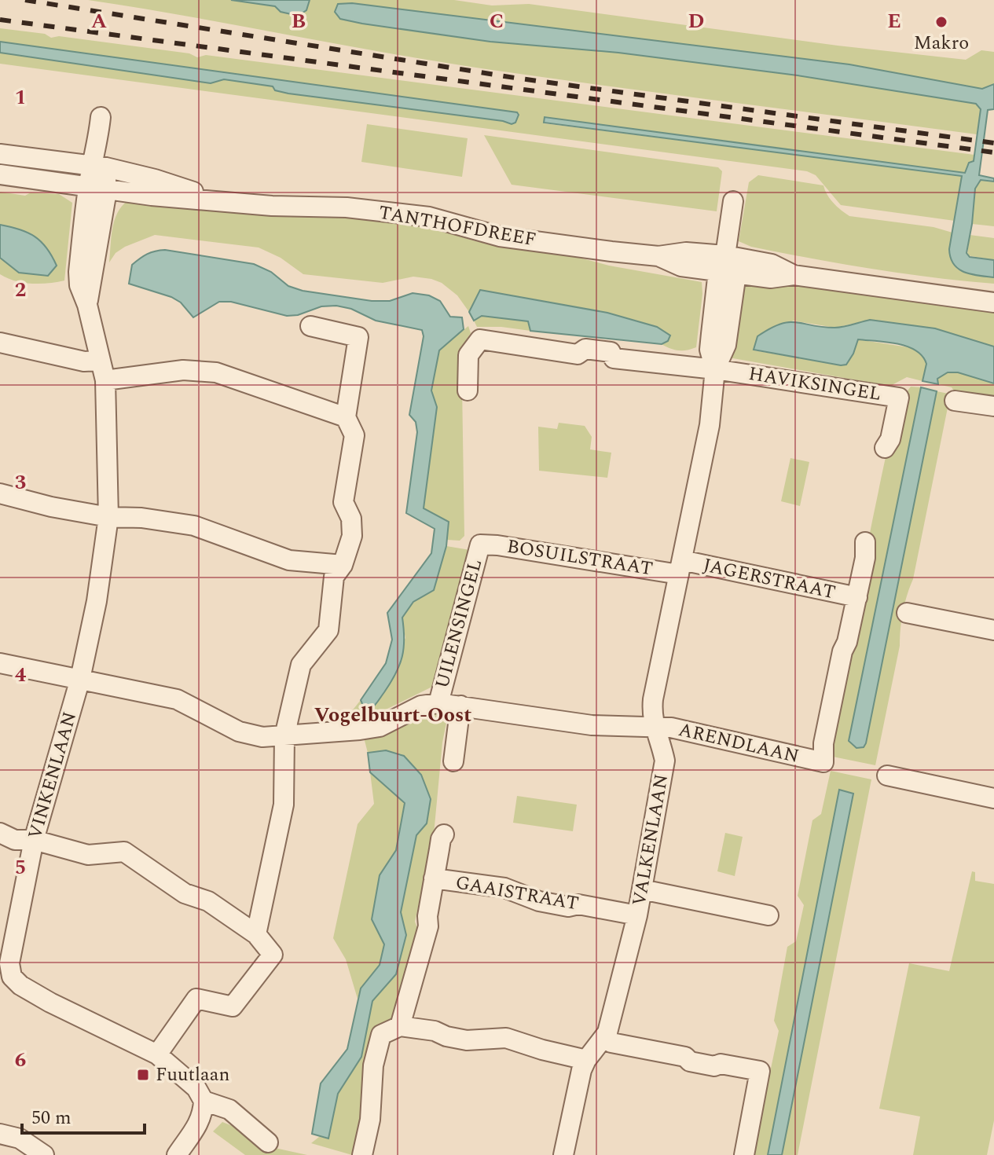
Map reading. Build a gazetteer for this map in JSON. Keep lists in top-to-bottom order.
{
  "streets": {
    "street": [
      "TANTHOFDREEF",
      "HAVIKSINGEL",
      "BOSUILSTRAAT",
      "JAGERSTRAAT",
      "UILENSINGEL",
      "ARENDLAAN",
      "VINKENLAAN",
      "VALKENLAAN",
      "GAAISTRAAT"
    ]
  },
  "crossings": [
    ["TANTHOFDREEF", "VINKENLAAN"],
    ["TANTHOFDREEF", "VALKENLAAN"],
    ["HAVIKSINGEL", "VALKENLAAN"],
    ["BOSUILSTRAAT", "JAGERSTRAAT"],
    ["BOSUILSTRAAT", "UILENSINGEL"],
    ["BOSUILSTRAAT", "VALKENLAAN"],
    ["JAGERSTRAAT", "ARENDLAAN"],
    ["JAGERSTRAAT", "VALKENLAAN"],
    ["UILENSINGEL", "ARENDLAAN"],
    ["ARENDLAAN", "VALKENLAAN"],
    ["VALKENLAAN", "GAAISTRAAT"]
  ],
  "districts": ["Vogelbuurt-Oost"],
  "places": {
    "other": ["Makro"],
    "transit": ["Fuutlaan"]
  },
  "scale_bar": "50 m",
  "grid": {
    "columns": [
      "A",
      "B",
      "C",
      "D",
      "E"
    ],
    "rows": [
      "1",
      "2",
      "3",
      "4",
      "5",
      "6"
    ]
  }
}
